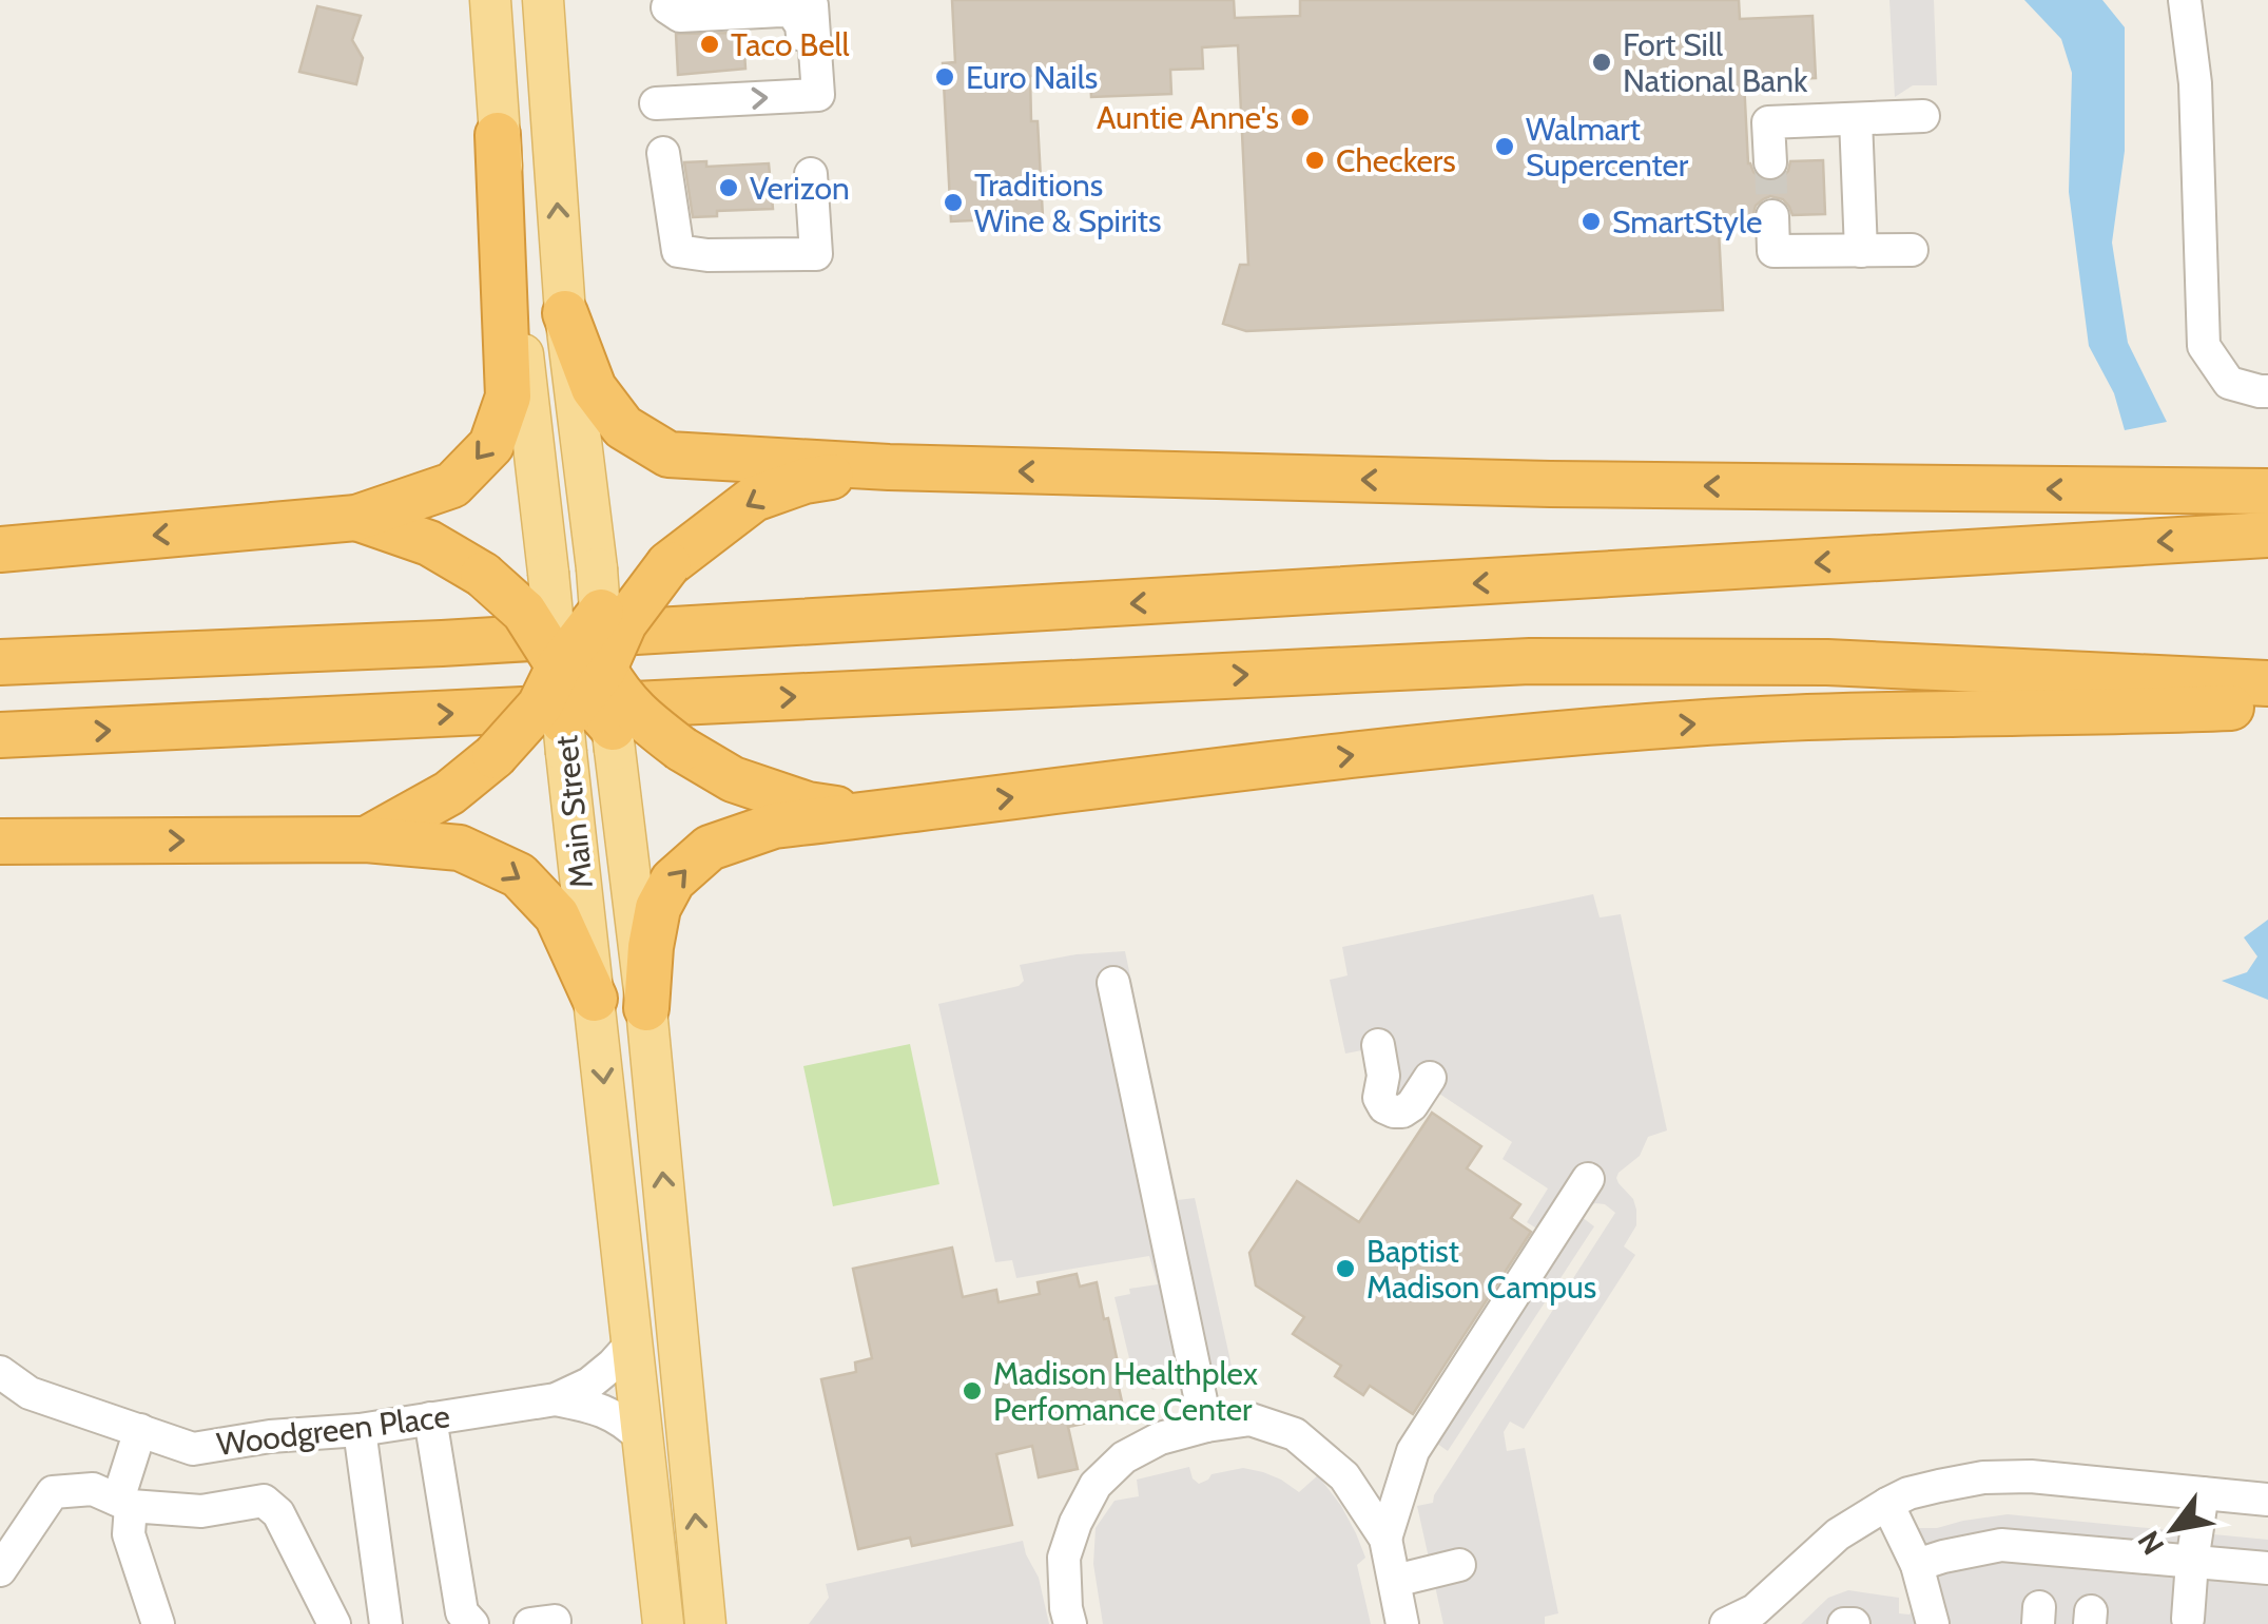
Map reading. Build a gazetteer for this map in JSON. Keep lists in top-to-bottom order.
{
  "streets": {
    "main road": ["Main Street"],
    "street": ["Woodgreen Place"]
  },
  "crossings": [
    ["Main Street", "Woodgreen Place"]
  ],
  "places": [
    "Taco Bell",
    "Fort Sill National Bank",
    "Euro Nails",
    "Auntie Anne's",
    "Walmart Supercenter",
    "Checkers",
    "Verizon",
    "Traditions Wine & Spirits",
    "SmartStyle",
    "Baptist Madison Campus",
    "Madison Healthplex Perfomance Center"
  ],
  "north": "bottom left"
}
